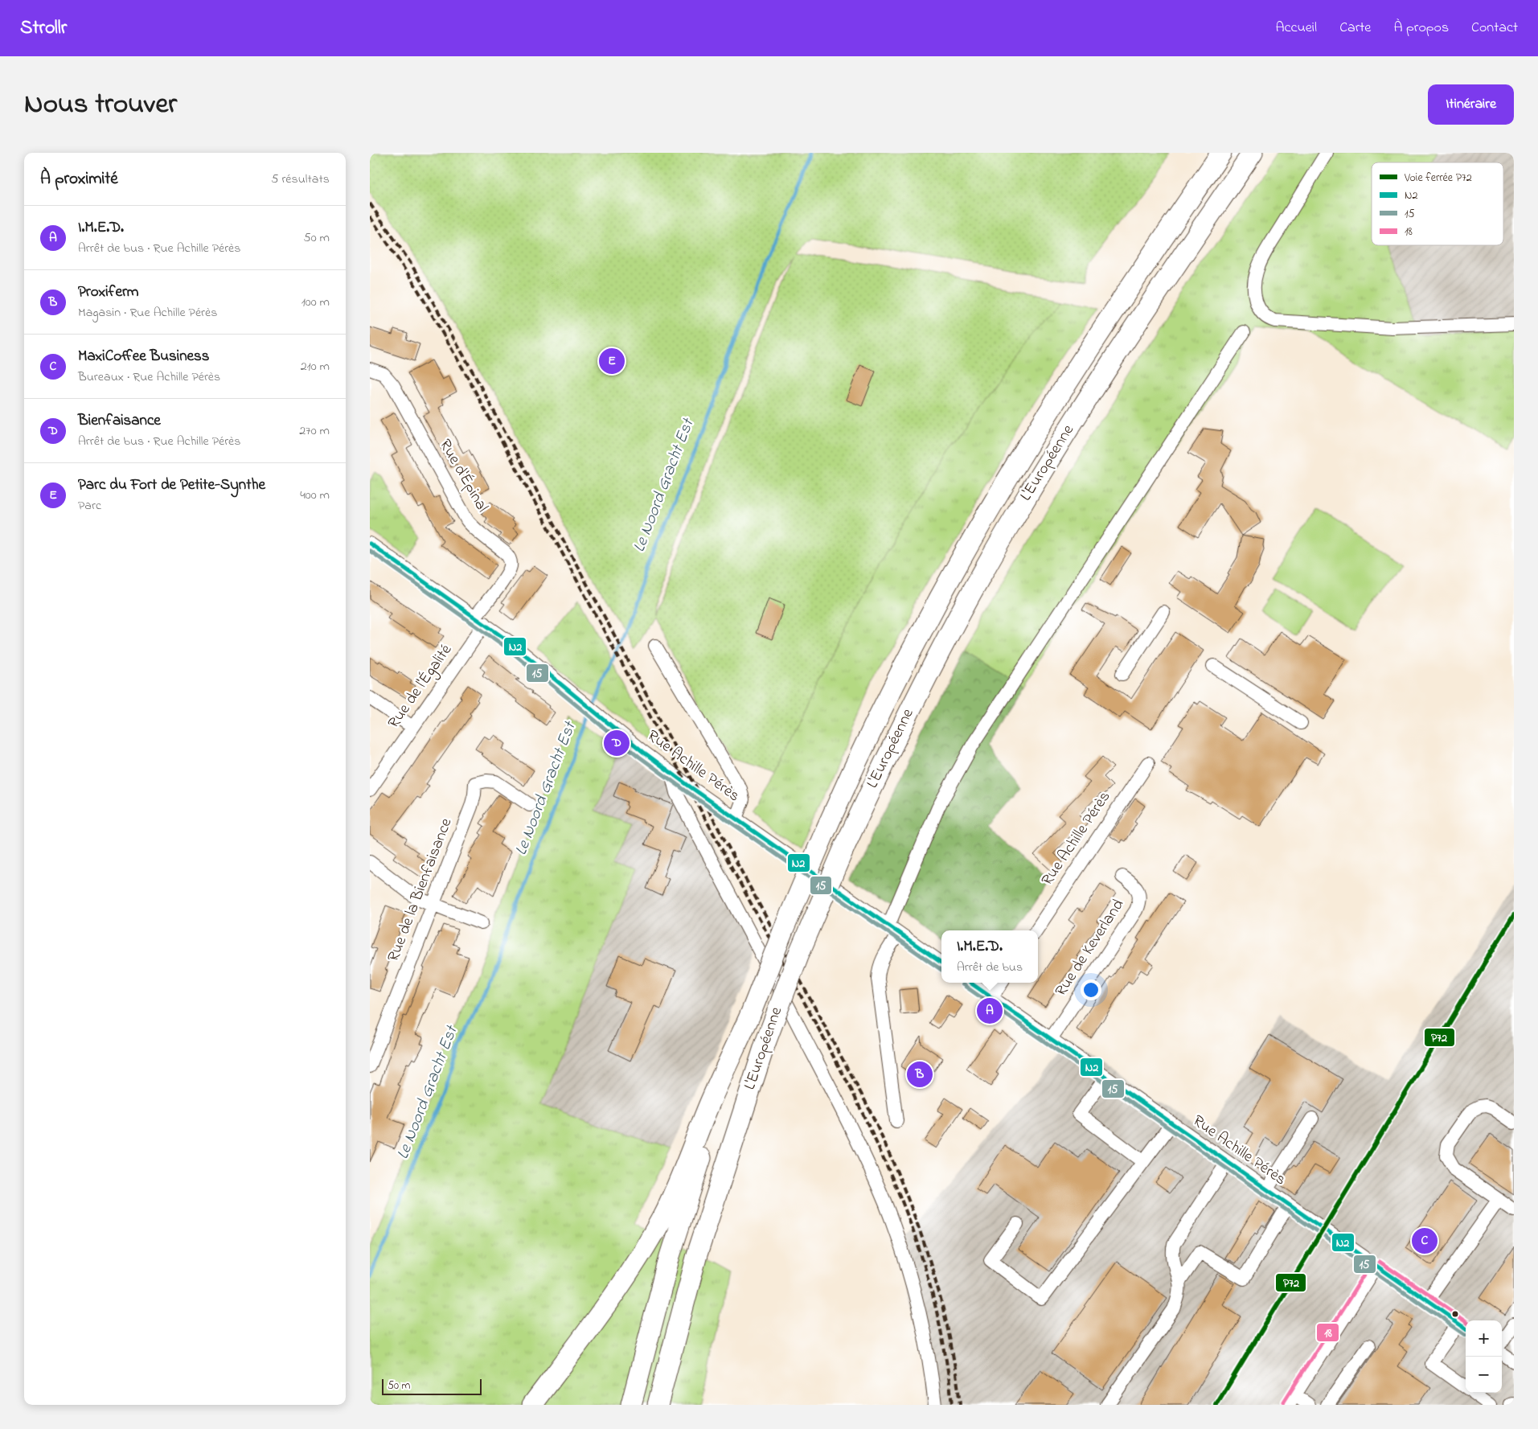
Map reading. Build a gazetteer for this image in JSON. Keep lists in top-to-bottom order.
{
  "streets": {
    "highway": ["L'Européenne"],
    "street": [
      "Rue d'Épinal",
      "Rue de l'Égalité",
      "Rue Achille Pérès",
      "Rue de la Bienfaisance",
      "Rue de Keverland"
    ]
  },
  "crossings": [
    ["Rue d'Épinal", "Rue de l'Égalité"],
    ["Rue d'Épinal", "Rue Achille Pérès"],
    ["Rue de l'Égalité", "Rue Achille Pérès"],
    ["Rue Achille Pérès", "Rue de Keverland"]
  ],
  "water": ["Le Noord Gracht Est"],
  "lines": [
    "transit line N2",
    "transit line 15",
    "rail line P72",
    "transit line 18"
  ],
  "legend": [
    "Voie ferrée P72",
    "N2",
    "15",
    "18"
  ],
  "scale_bar": "50 m",
  "page": {
    "header": "Strollr",
    "nav": [
      "Accueil",
      "Carte",
      "À propos",
      "Contact"
    ],
    "title": "Nous trouver",
    "buttons": "Itinéraire",
    "heading": ["À proximité", "5 résultats"],
    "list": [
      {
        "mark": "A",
        "name": "I.M.E.D.",
        "note": "Arrêt de bus · Rue Achille Pérès",
        "value": "50 m"
      },
      {
        "mark": "B",
        "name": "Proxiferm",
        "note": "Magasin · Rue Achille Pérès",
        "value": "100 m"
      },
      {
        "mark": "C",
        "name": "MaxiCoffee Business",
        "note": "Bureaux · Rue Achille Pérès",
        "value": "210 m"
      },
      {
        "mark": "D",
        "name": "Bienfaisance",
        "note": "Arrêt de bus · Rue Achille Pérès",
        "value": "270 m"
      },
      {
        "mark": "E",
        "name": "Parc du Fort de Petite-Synthe",
        "note": "Parc",
        "value": "400 m"
      }
    ],
    "pins": [
      "E",
      "D",
      "A",
      "B",
      "C"
    ],
    "popup": ["I.M.E.D.", "Arrêt de bus"],
    "map_buttons": ["+", "−"],
    "scale": "50 m"
  }
}
